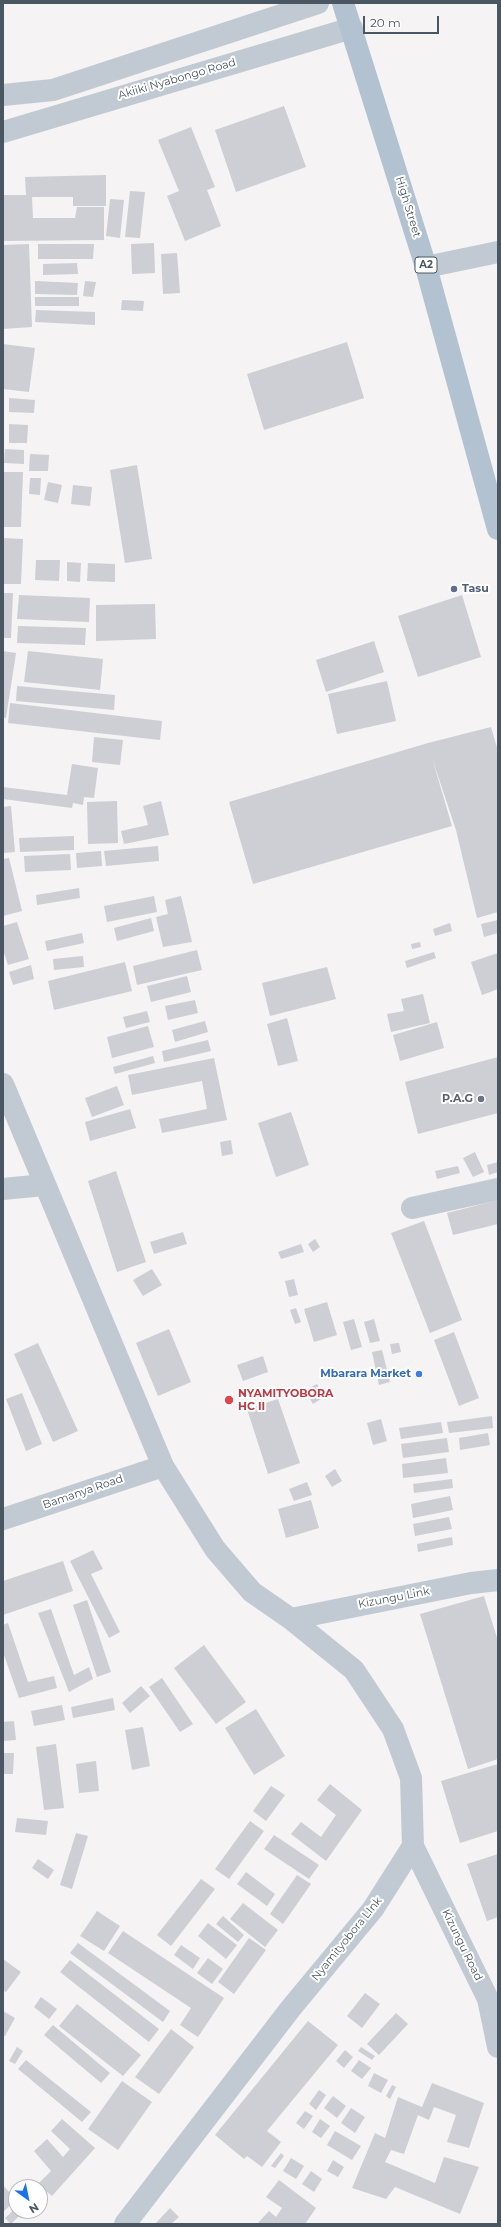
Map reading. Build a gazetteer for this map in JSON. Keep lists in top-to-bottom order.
{
  "streets": {
    "main road": ["High Street", "A2"],
    "street": [
      "Akiiki Nyabongo Road",
      "Bamanya Road",
      "Kizungu Link",
      "Nyamityobora LInk",
      "Kizungu Road"
    ]
  },
  "crossings": [
    ["Akiiki Nyabongo Road", "High Street"],
    ["Nyamityobora LInk", "Kizungu Road"]
  ],
  "places": [
    "Tasu",
    "P.A.G",
    "Mbarara Market",
    "NYAMITYOBORA HC II"
  ],
  "scale_bar": "20 m",
  "north": "bottom right"
}
